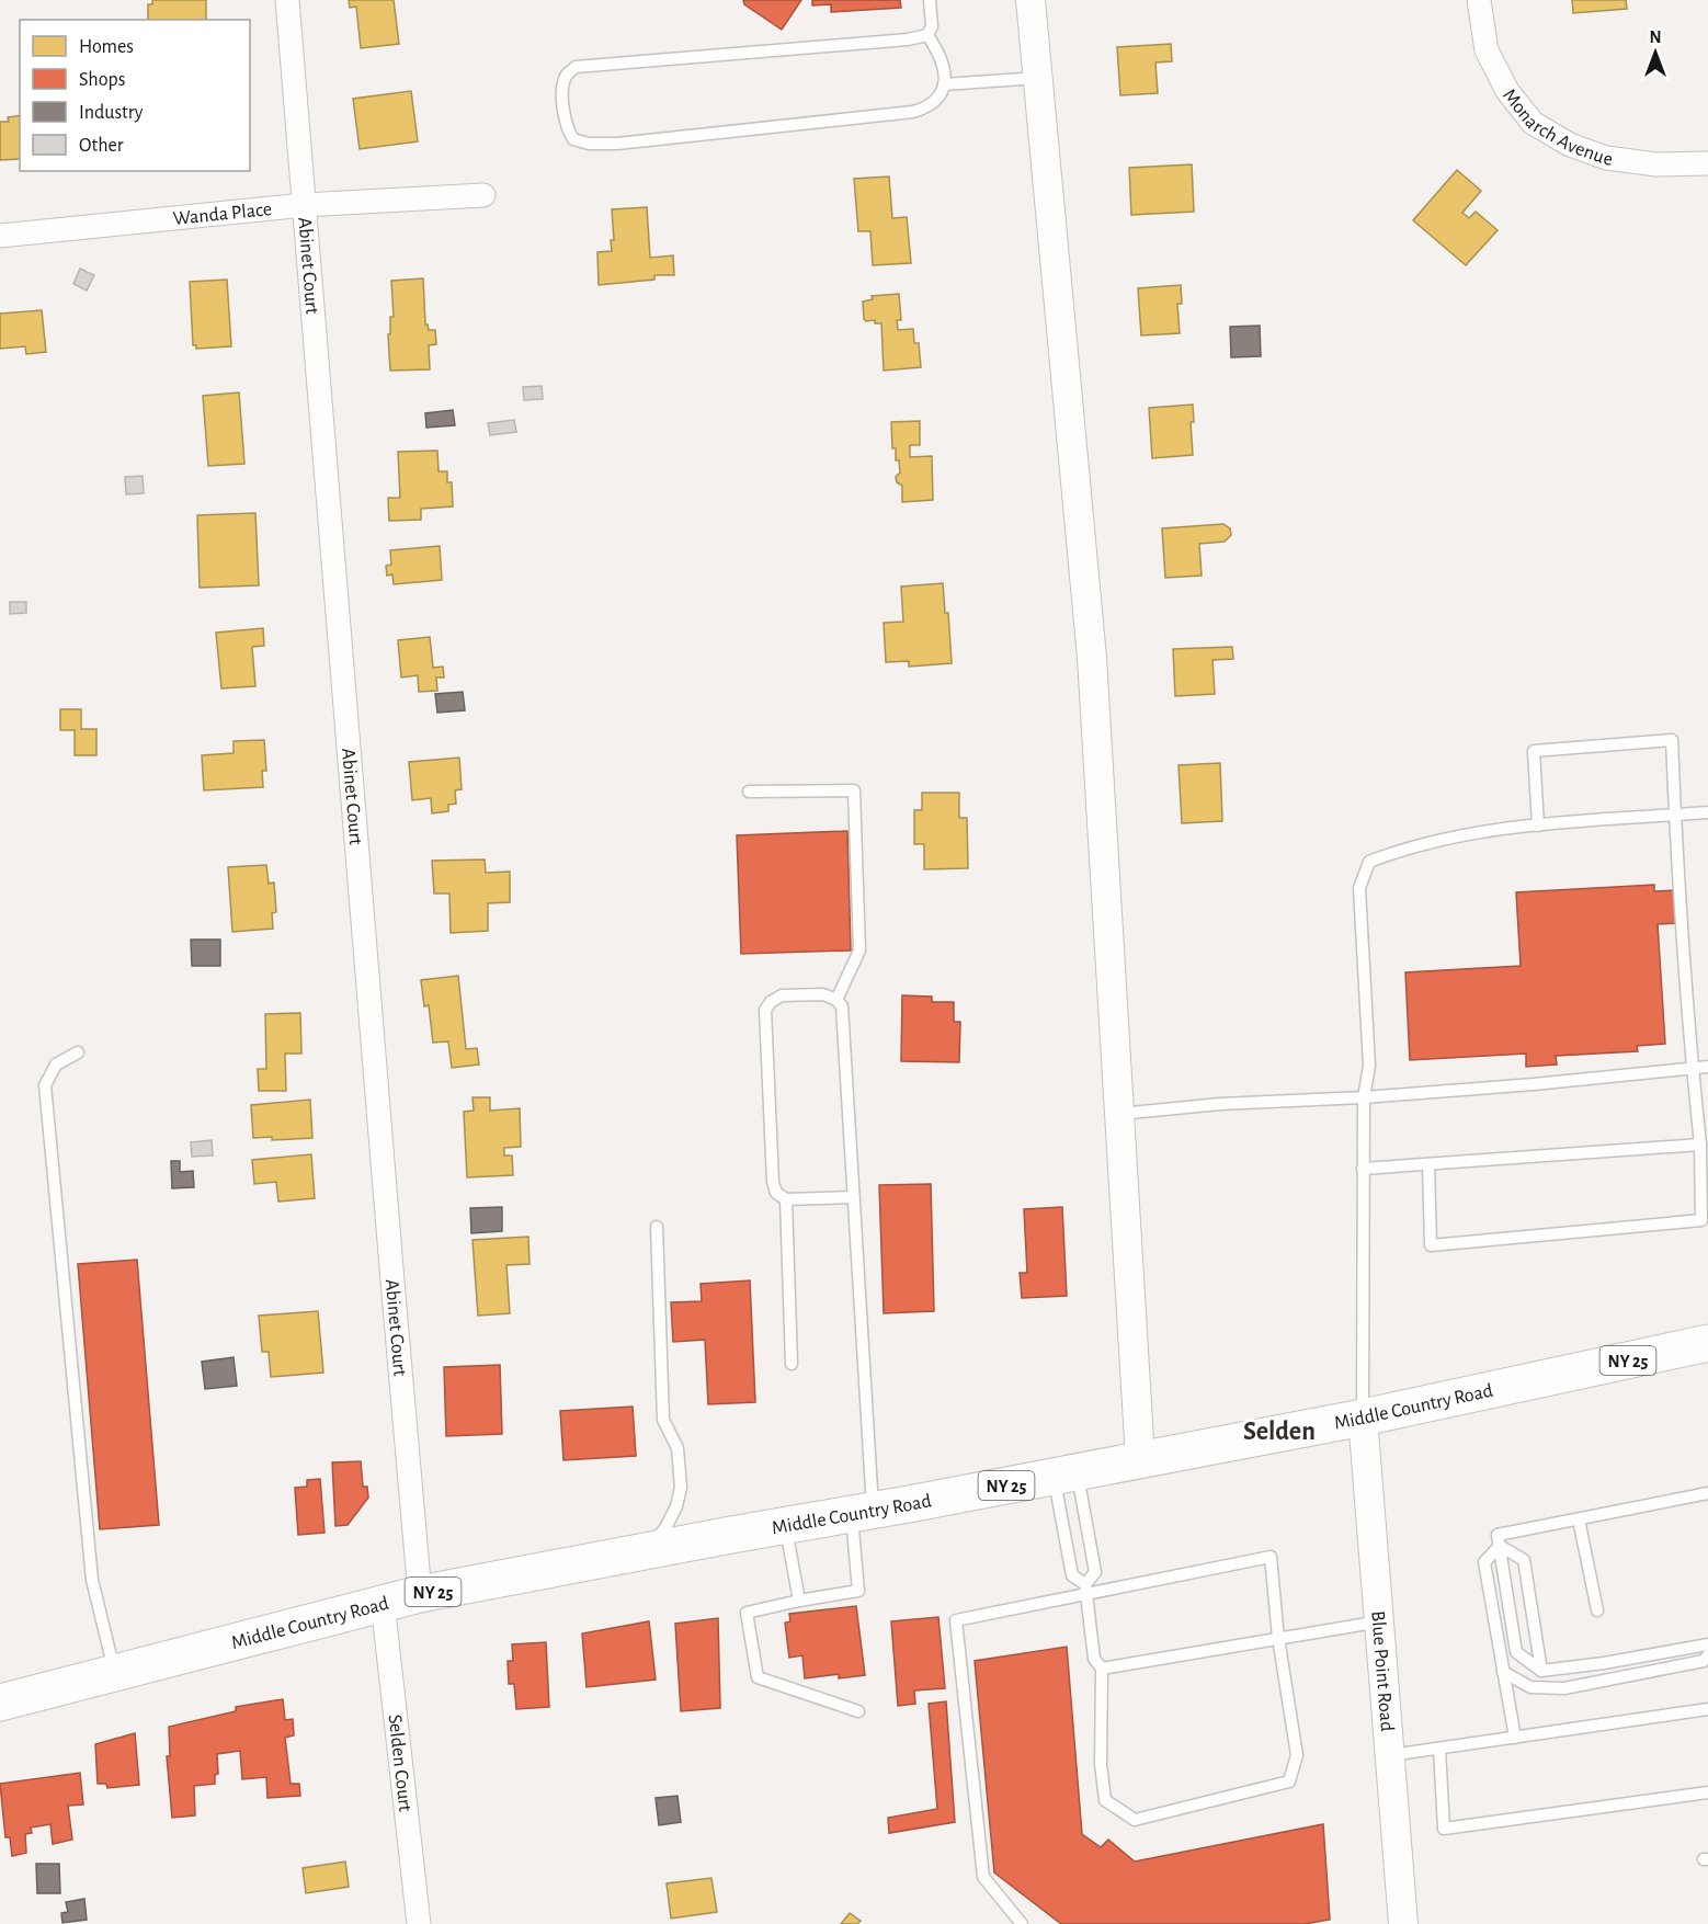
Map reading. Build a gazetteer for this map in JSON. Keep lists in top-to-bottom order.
{
  "streets": {
    "main road": ["NY 25", "Middle Country Road"],
    "street": [
      "Monarch Avenue",
      "Wanda Place",
      "Abinet Court",
      "Blue Point Road",
      "Selden Court"
    ]
  },
  "crossings": [
    ["Wanda Place", "Abinet Court"],
    ["Abinet Court", "Middle Country Road"],
    ["Middle Country Road", "Blue Point Road"],
    ["Middle Country Road", "Selden Court"]
  ],
  "districts": ["Selden"],
  "legend": [
    "Homes",
    "Shops",
    "Industry",
    "Other"
  ],
  "north": "top"
}
